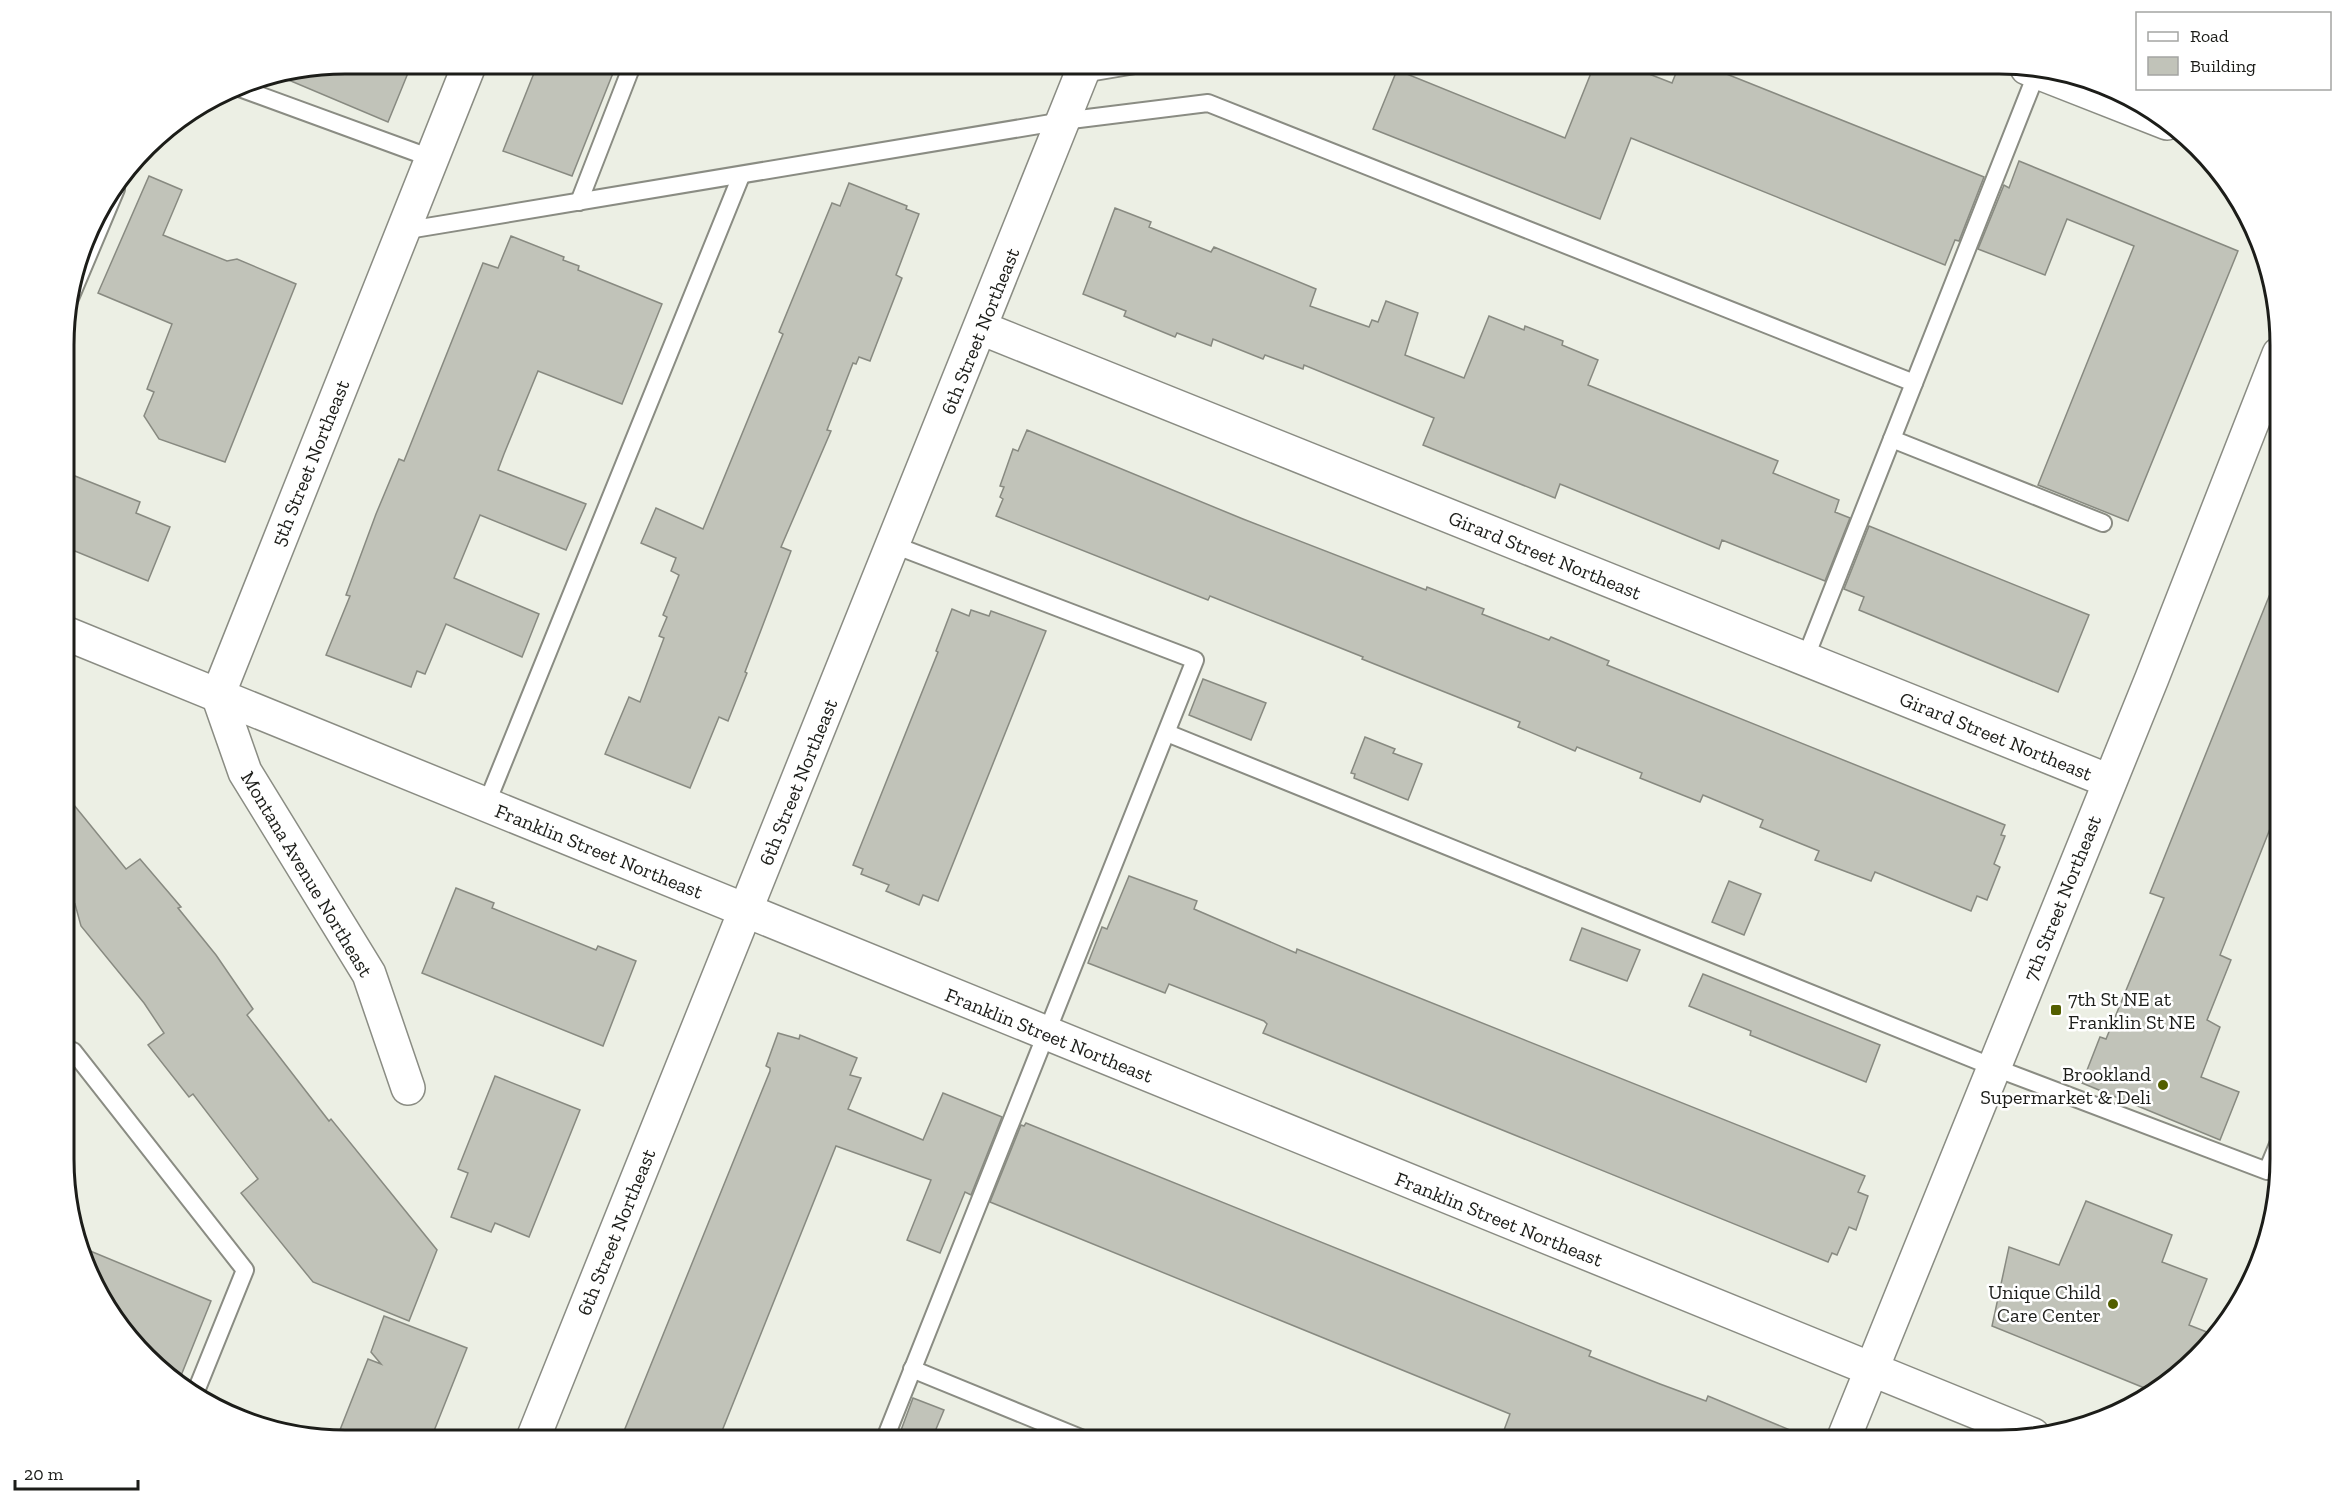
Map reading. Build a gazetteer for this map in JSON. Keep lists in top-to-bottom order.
{
  "streets": {
    "street": [
      "6th Street Northeast",
      "5th Street Northeast",
      "Girard Street Northeast",
      "Franklin Street Northeast",
      "Montana Avenue Northeast",
      "7th Street Northeast"
    ]
  },
  "crossings": [
    ["6th Street Northeast", "Girard Street Northeast"],
    ["6th Street Northeast", "Franklin Street Northeast"],
    ["5th Street Northeast", "Franklin Street Northeast"],
    ["5th Street Northeast", "Montana Avenue Northeast"],
    ["Girard Street Northeast", "7th Street Northeast"],
    ["Franklin Street Northeast", "Montana Avenue Northeast"],
    ["Franklin Street Northeast", "7th Street Northeast"]
  ],
  "places": {
    "transit": ["7th St NE at Franklin St NE"],
    "other": ["Brookland Supermarket & Deli", "Unique Child Care Center"]
  },
  "legend": ["Road", "Building"],
  "scale_bar": "20 m"
}
